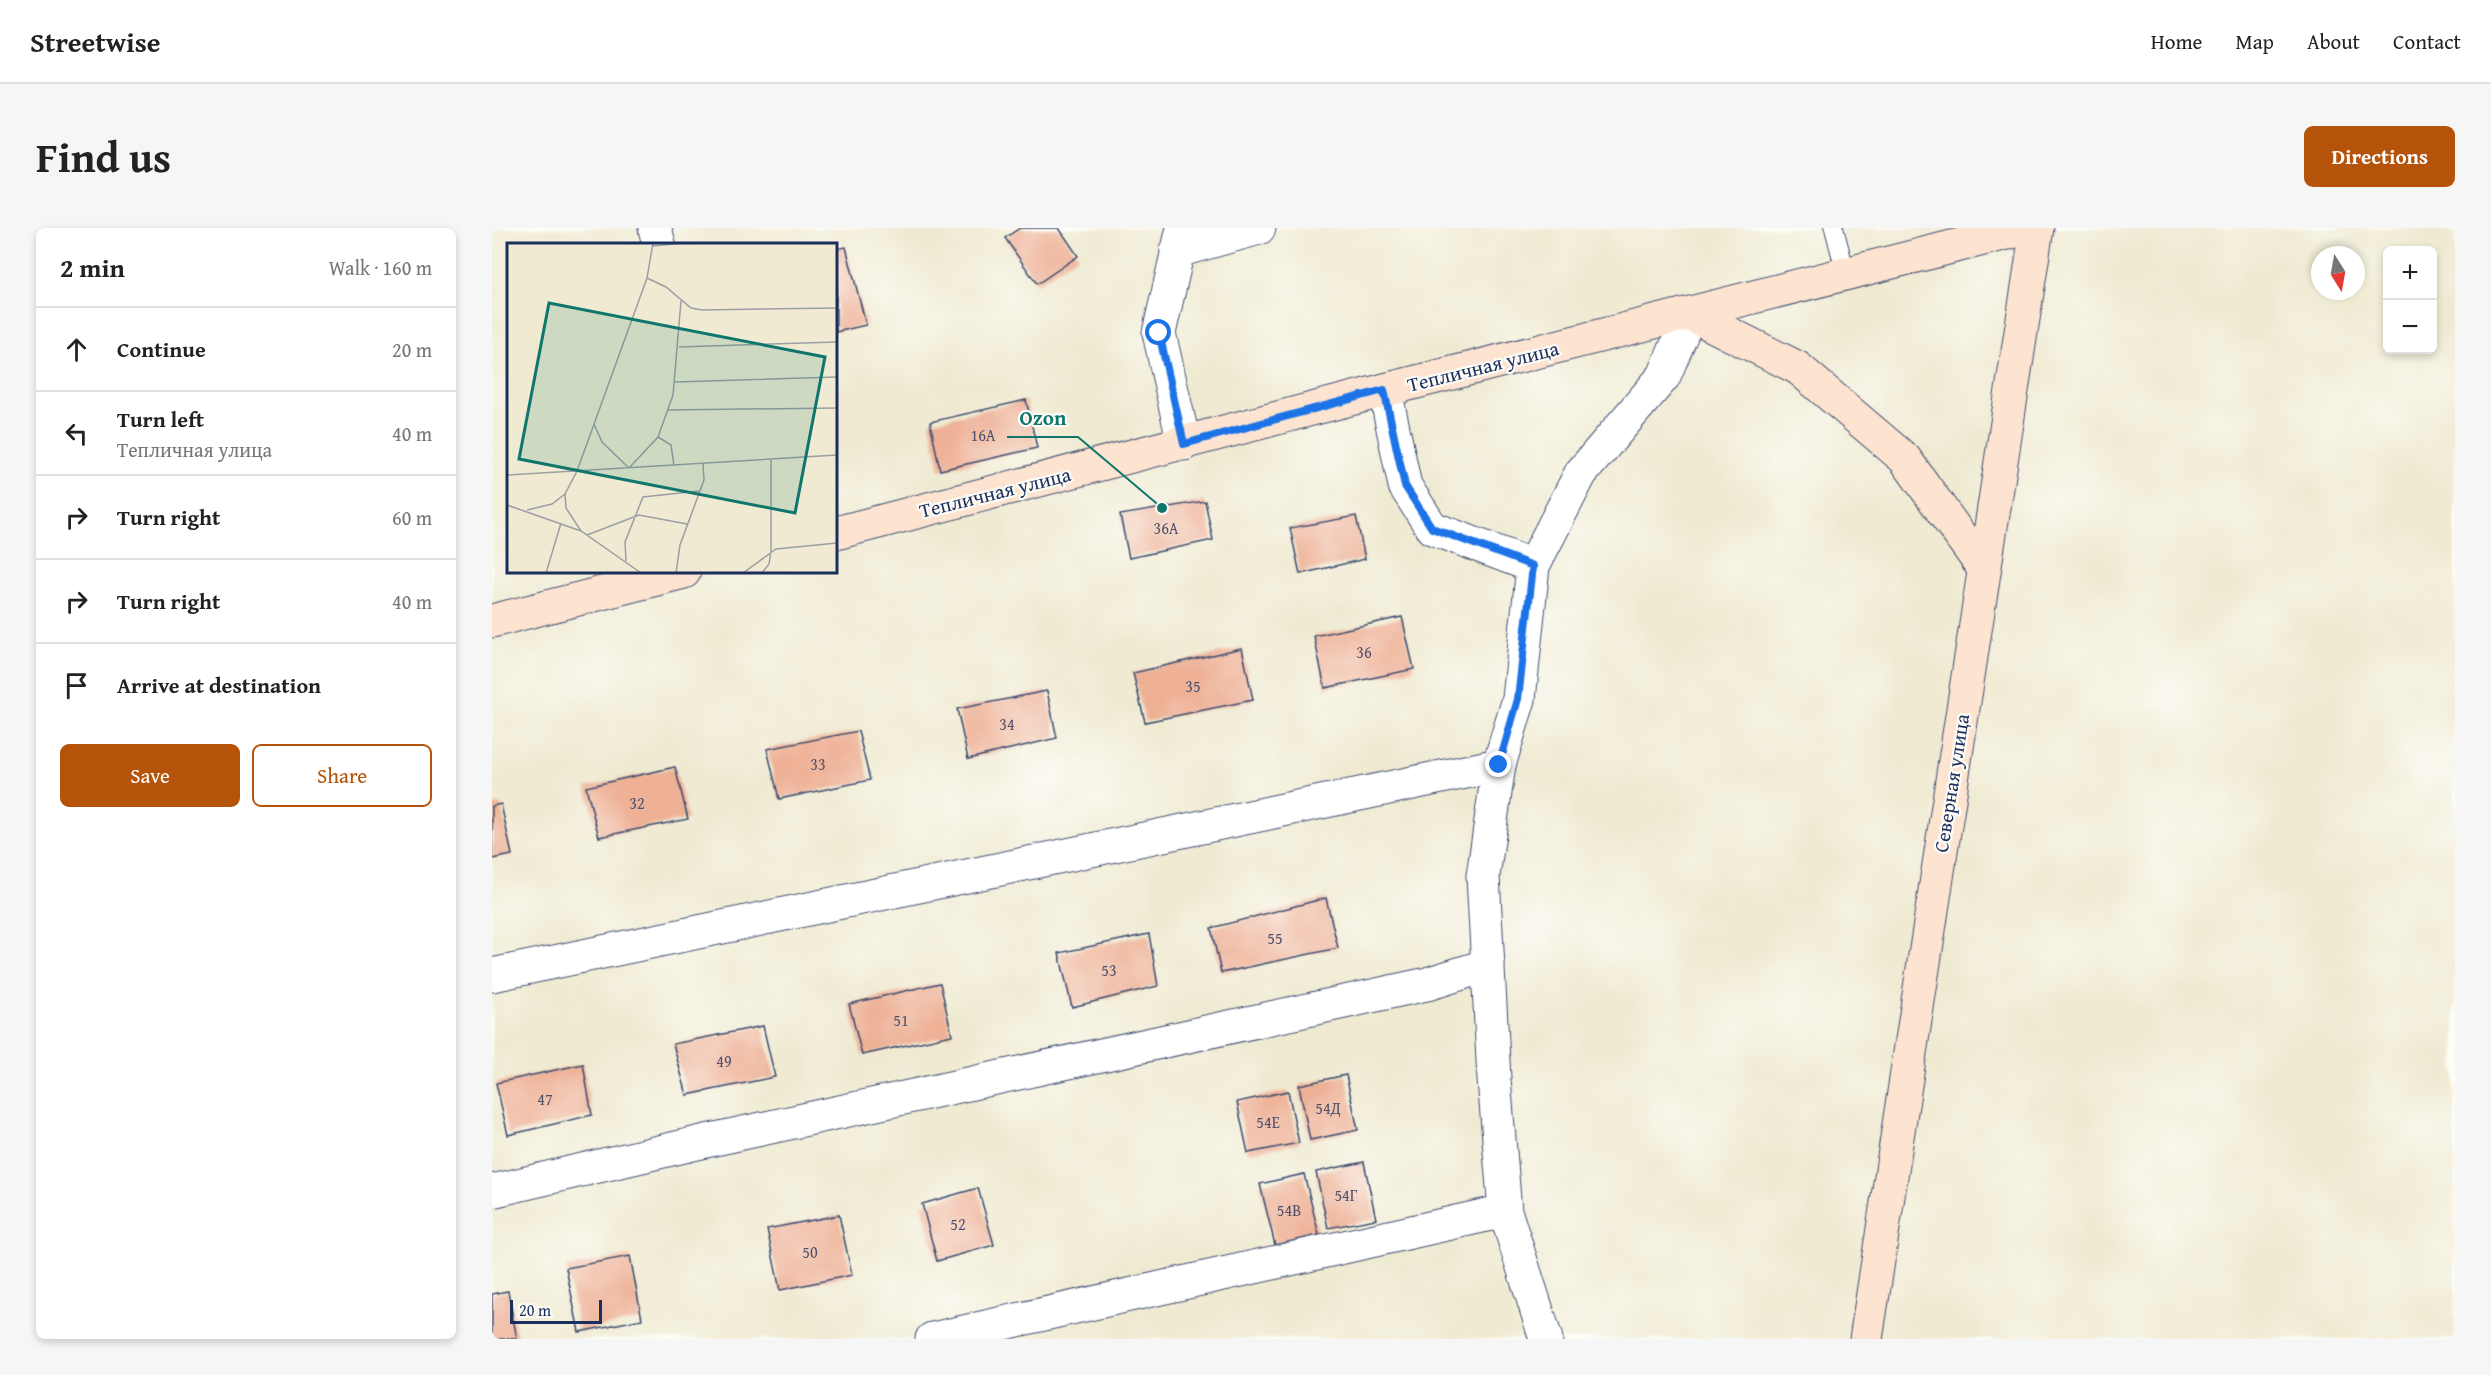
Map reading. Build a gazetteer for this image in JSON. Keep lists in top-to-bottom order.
{
  "streets": {
    "main road": ["Тепличная улица", "Северная улица"]
  },
  "places": ["Ozon"],
  "house_numbers": [
    "16А",
    "36А",
    "36",
    "35",
    "34",
    "33",
    "32",
    "55",
    "53",
    "51",
    "49",
    "47",
    "54Д",
    "54Е",
    "54Г",
    "54В",
    "52",
    "50"
  ],
  "scale_bar": "20 m",
  "north": "bottom",
  "page": {
    "header": "Streetwise",
    "nav": [
      "Home",
      "Map",
      "About",
      "Contact"
    ],
    "title": "Find us",
    "buttons": [
      "Directions",
      ["Save", "Share"]
    ],
    "heading": ["2 min", "Walk · 160 m"],
    "map_buttons": ["+", "−"],
    "list": [
      ["Continue", "20 m"],
      ["Turn left", "Тепличная улица", "40 m"],
      ["Turn right", "60 m"],
      ["Turn right", "40 m"],
      "Arrive at destination"
    ],
    "scale": "20 m"
  }
}
